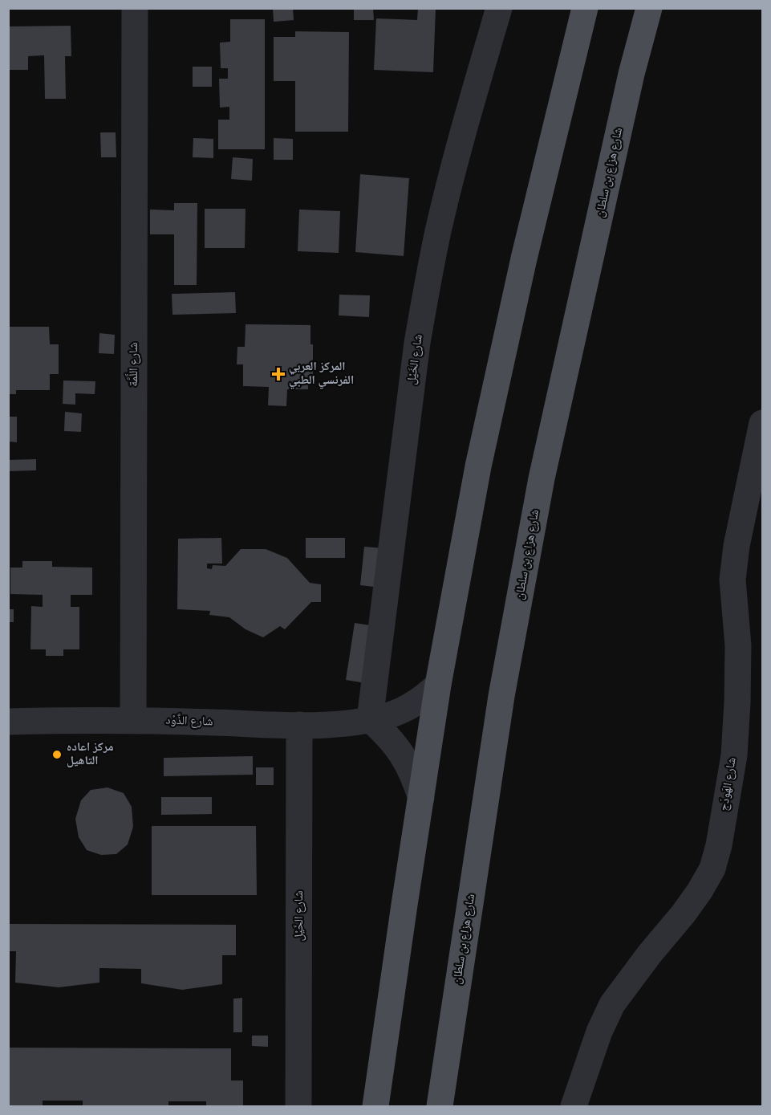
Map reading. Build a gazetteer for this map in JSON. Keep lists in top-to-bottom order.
{
  "streets": {
    "main road": ["شارع هزاع بن سلطان"],
    "street": [
      "شارع الخَيْل",
      "شارع اللَّمَّة",
      "شارع الذَّوْد",
      "شارع الهَودَج"
    ]
  },
  "crossings": [
    ["شارع الخَيْل", "شارع الذَّوْد"],
    ["شارع اللَّمَّة", "شارع الذَّوْد"]
  ],
  "places": {
    "health": ["المركز العربي الفرنسي الطبي"],
    "other": ["مركز اعاده التاهيل"]
  }
}
